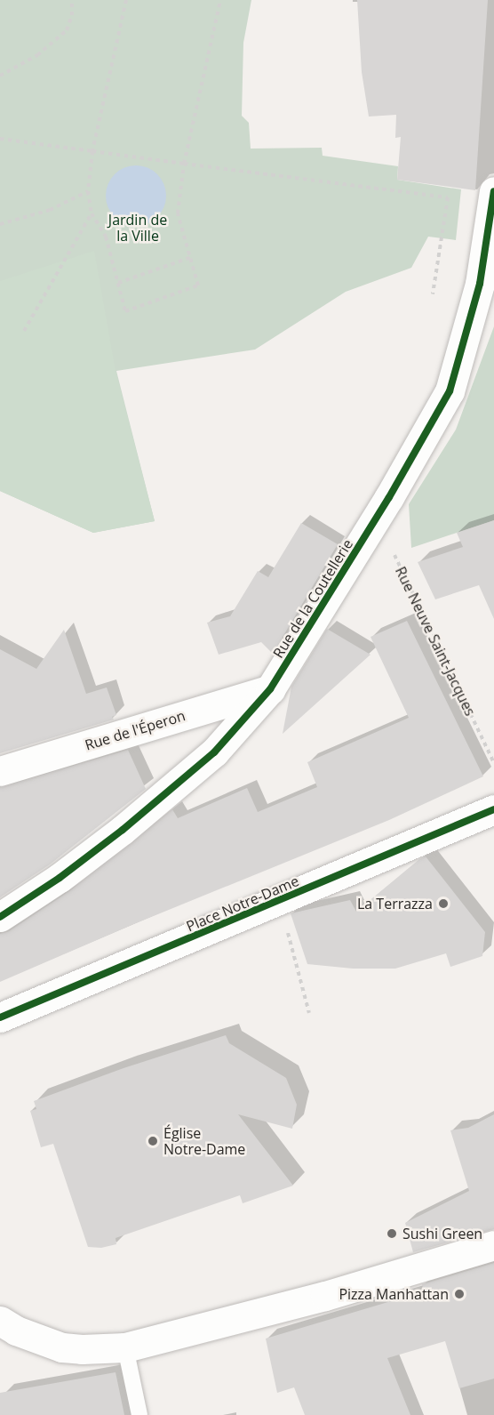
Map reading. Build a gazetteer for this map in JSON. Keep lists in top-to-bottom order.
{
  "streets": {
    "street": ["Rue de la Coutellerie", "Rue de l'Éperon", "Place Notre-Dame"],
    "path": ["Rue Neuve Saint-Jacques"]
  },
  "crossings": [
    ["Rue de la Coutellerie", "Rue Neuve Saint-Jacques"],
    ["Rue de la Coutellerie", "Rue de l'Éperon"]
  ],
  "parks": ["Jardin de la Ville"],
  "places": [
    "La Terrazza",
    "Église Notre-Dame",
    "Sushi Green",
    "Pizza Manhattan"
  ]
}
